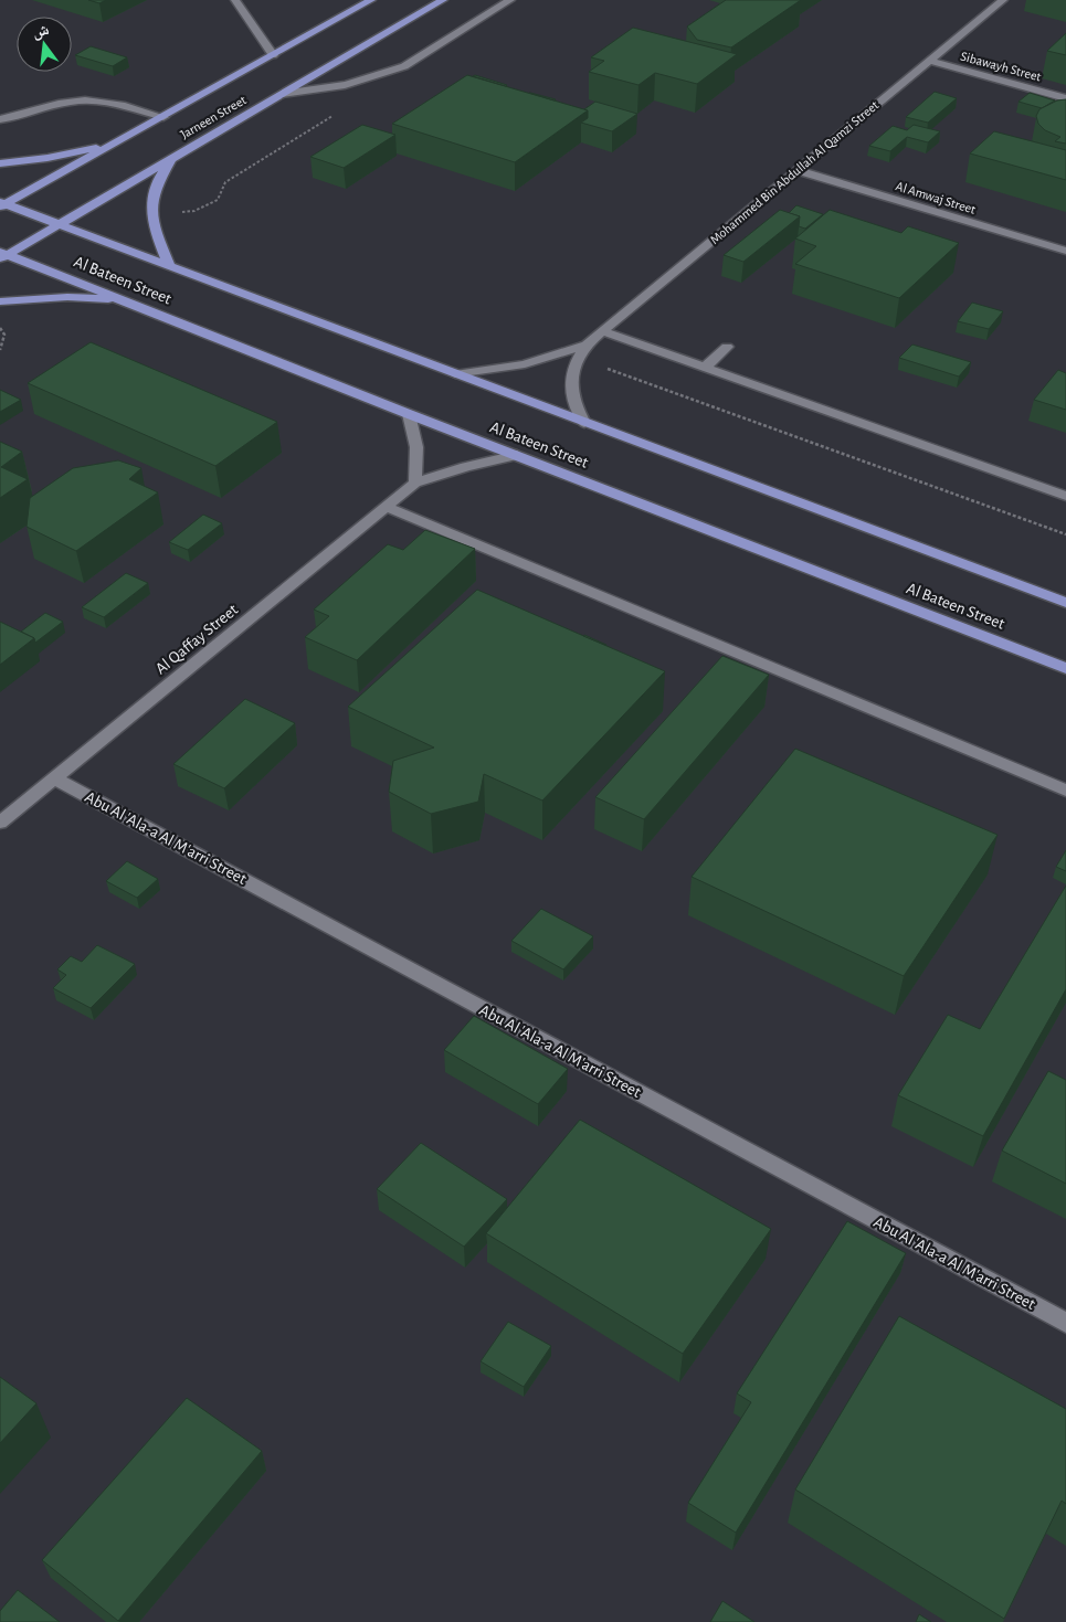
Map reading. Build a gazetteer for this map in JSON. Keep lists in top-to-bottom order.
{
  "streets": {
    "main road": ["Jarneen Street", "Al Bateen Street"],
    "street": [
      "Sibawayh Street",
      "Mohammed Bin Abdullah Al Qamzi Street",
      "Al Amwaj Street",
      "Al Qaffay Street",
      "Abu Al 'Ala-a Al M'arri Street"
    ]
  },
  "crossings": [
    ["Sibawayh Street", "Mohammed Bin Abdullah Al Qamzi Street"],
    ["Jarneen Street", "Al Bateen Street"],
    ["Mohammed Bin Abdullah Al Qamzi Street", "Al Amwaj Street"],
    ["Mohammed Bin Abdullah Al Qamzi Street", "Al Bateen Street"],
    ["Al Bateen Street", "Al Qaffay Street"],
    ["Al Qaffay Street", "Abu Al 'Ala-a Al M'arri Street"]
  ],
  "north": "top"
}
